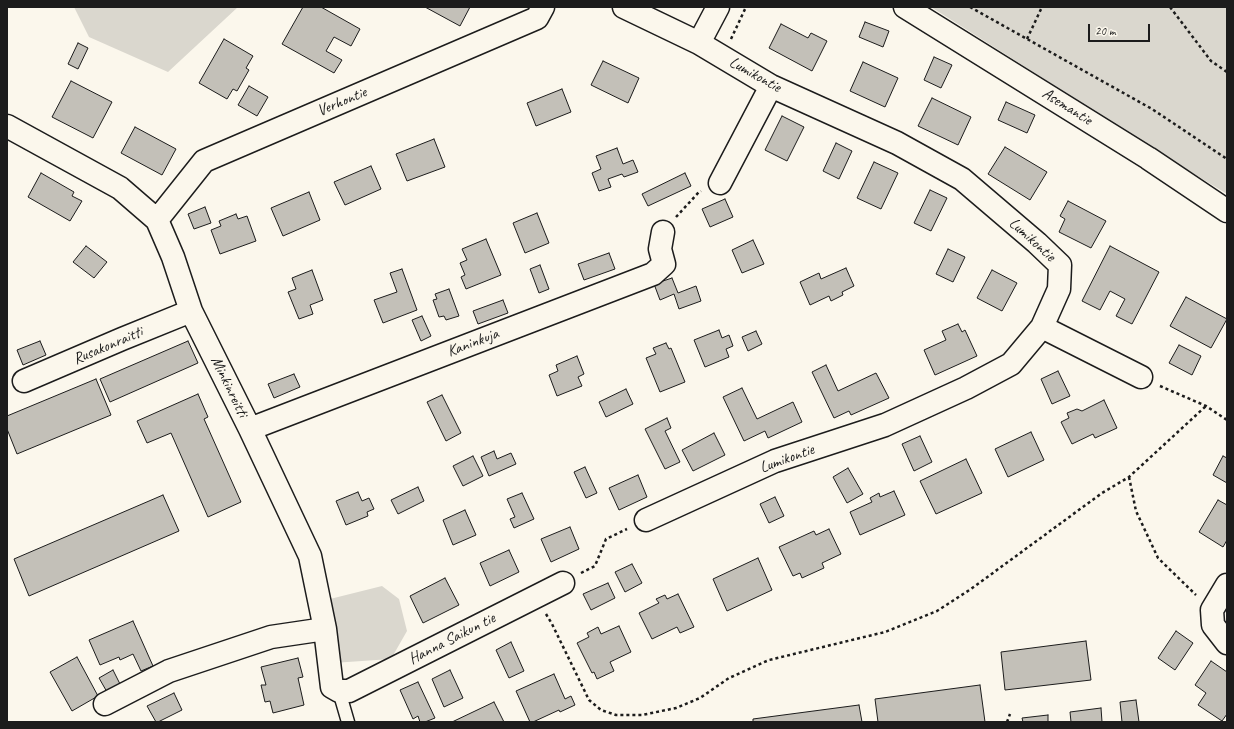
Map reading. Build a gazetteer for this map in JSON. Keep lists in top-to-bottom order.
{
  "streets": {
    "street": [
      "Lumikontie",
      "Verhontie",
      "Asemantie",
      "Kaninkuja",
      "Rusakonraitti",
      "Minkinreitti",
      "Hanna Saikun tie"
    ]
  },
  "crossings": [
    ["Verhontie", "Minkinreitti"],
    ["Kaninkuja", "Minkinreitti"],
    ["Rusakonraitti", "Minkinreitti"],
    ["Minkinreitti", "Hanna Saikun tie"]
  ],
  "scale_bar": "20 m"
}
